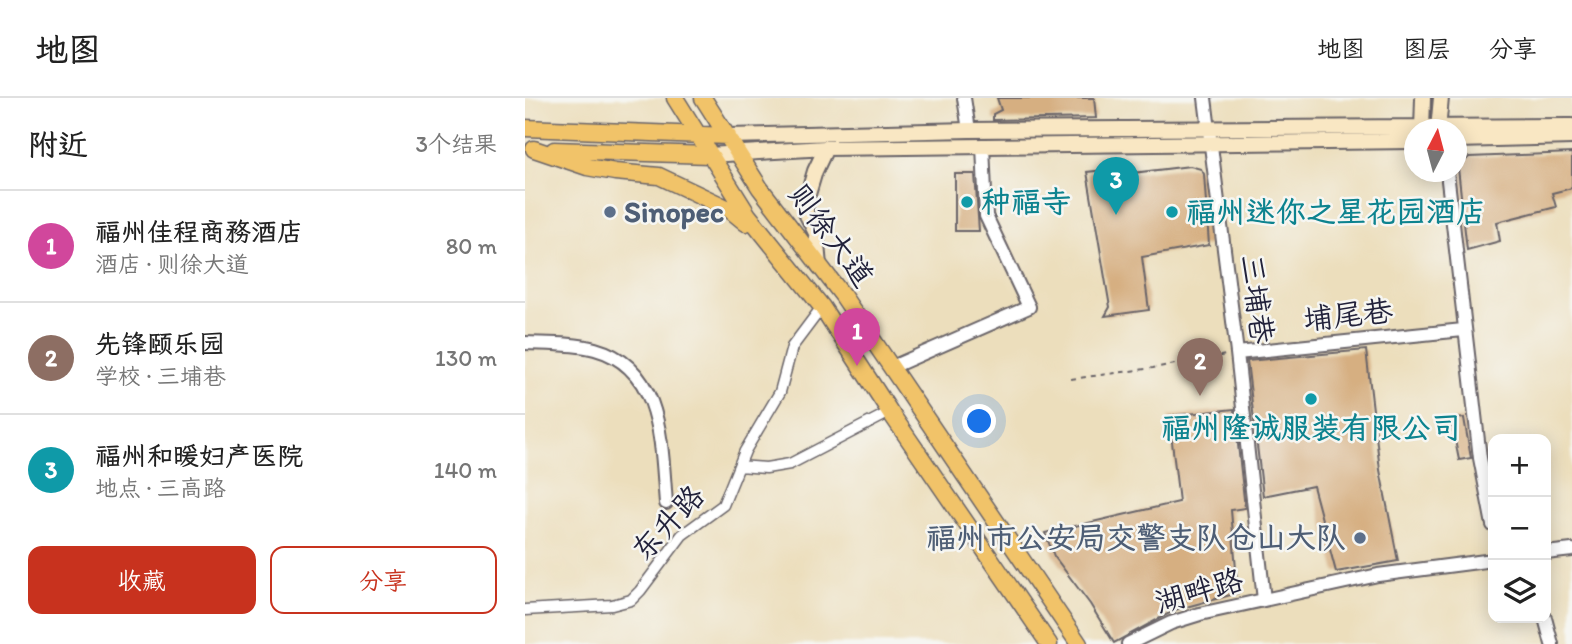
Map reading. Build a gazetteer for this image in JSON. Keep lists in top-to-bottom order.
{
  "streets": {
    "main road": ["则徐大道"],
    "street": [
      "三埔巷",
      "埔尾巷",
      "东升路",
      "湖畔路"
    ]
  },
  "crossings": [
    ["则徐大道", "东升路"],
    ["三埔巷", "埔尾巷"],
    ["三埔巷", "湖畔路"]
  ],
  "places": [
    "种福寺",
    "Sinopec",
    "福州迷你之星花园酒店",
    "福州隆诚服装有限公司",
    "福州市公安局交警支队仓山大队"
  ],
  "north": "top",
  "page": {
    "header": "地图",
    "nav": ["地图", "图层", "分享"],
    "heading": ["附近", "3个结果"],
    "pins": ["3", "1", "2"],
    "list": [
      {
        "mark": "1",
        "name": "福州佳程商務酒店",
        "note": "酒店 · 则徐大道",
        "value": "80 m"
      },
      {
        "mark": "2",
        "name": "先锋颐乐园",
        "note": "学校 · 三埔巷",
        "value": "130 m"
      },
      {
        "mark": "3",
        "name": "福州和暖妇产医院",
        "note": "地点 · 三高路",
        "value": "140 m"
      }
    ],
    "map_buttons": ["+", "−"],
    "buttons": ["收藏", "分享"]
  }
}
